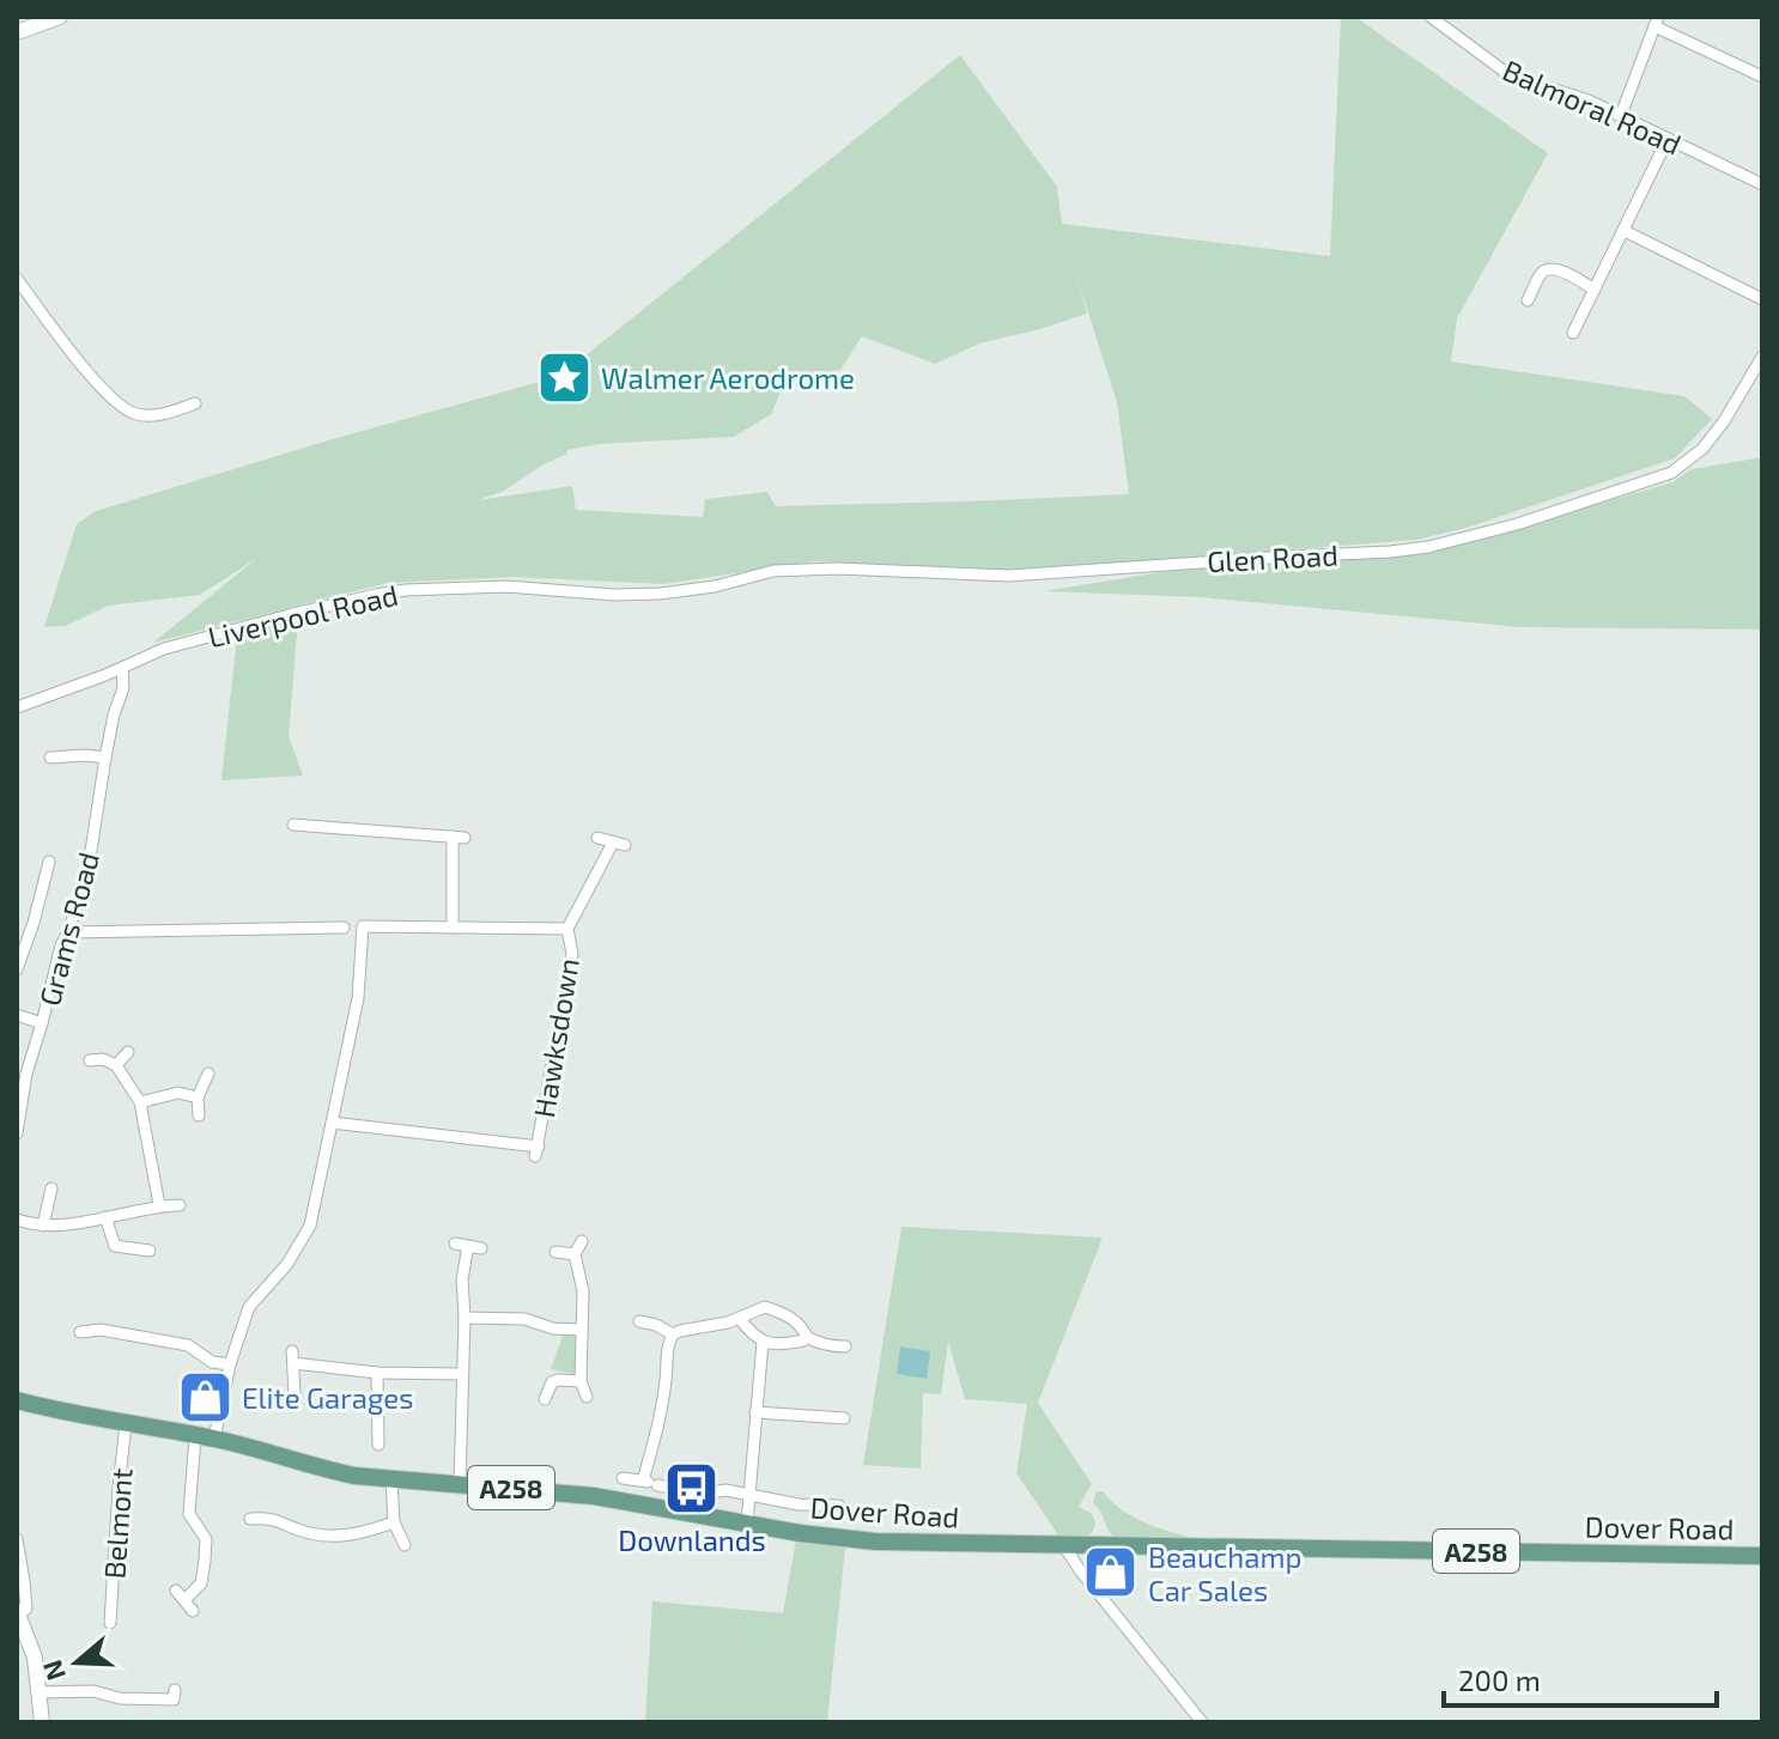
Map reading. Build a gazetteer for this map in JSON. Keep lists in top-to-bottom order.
{
  "streets": {
    "main road": ["A258", "Dover Road"],
    "street": [
      "Balmoral Road",
      "Glen Road",
      "Liverpool Road",
      "Grams Road",
      "Hawksdown",
      "Belmont"
    ]
  },
  "crossings": [
    ["Glen Road", "Liverpool Road"],
    ["Liverpool Road", "Grams Road"],
    ["Hawksdown", "Dover Road"],
    ["Dover Road", "Belmont"]
  ],
  "places": {
    "place": ["Walmer Aerodrome"],
    "shop": ["Elite Garages", "Beauchamp Car Sales"],
    "bus stop": ["Downlands"]
  },
  "scale_bar": "200 m",
  "north": "left"
}
